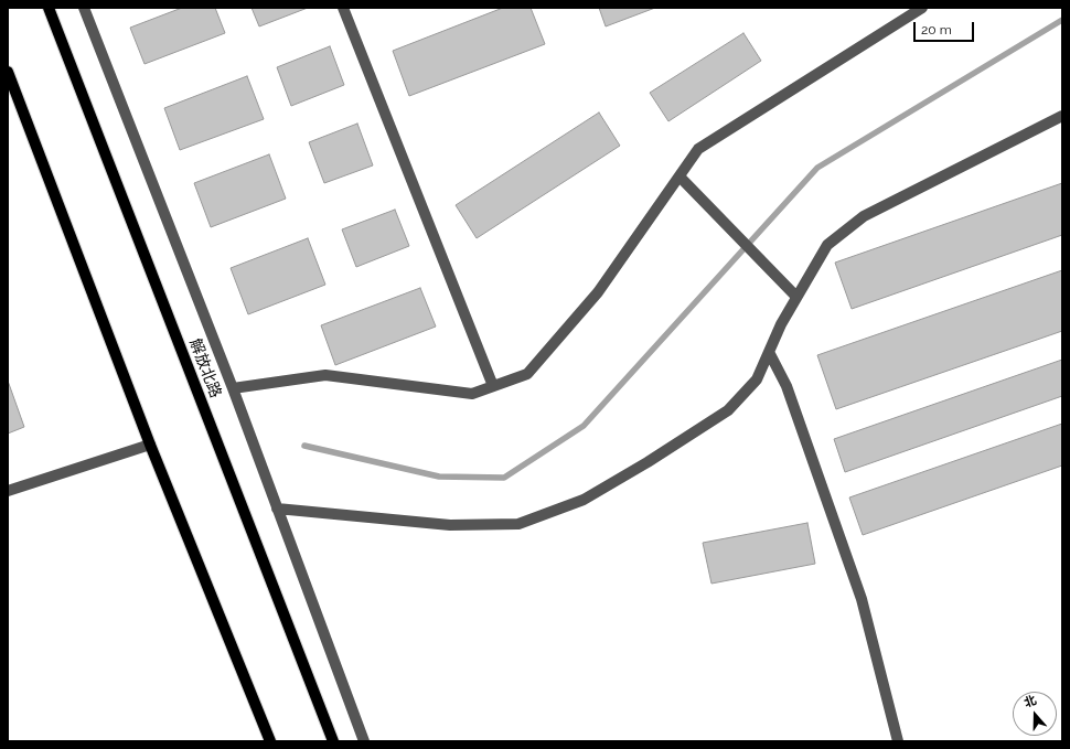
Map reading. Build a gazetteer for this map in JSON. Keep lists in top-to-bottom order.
{
  "streets": {
    "main road": ["解放北路"]
  },
  "scale_bar": "20 m",
  "north": "top"
}
